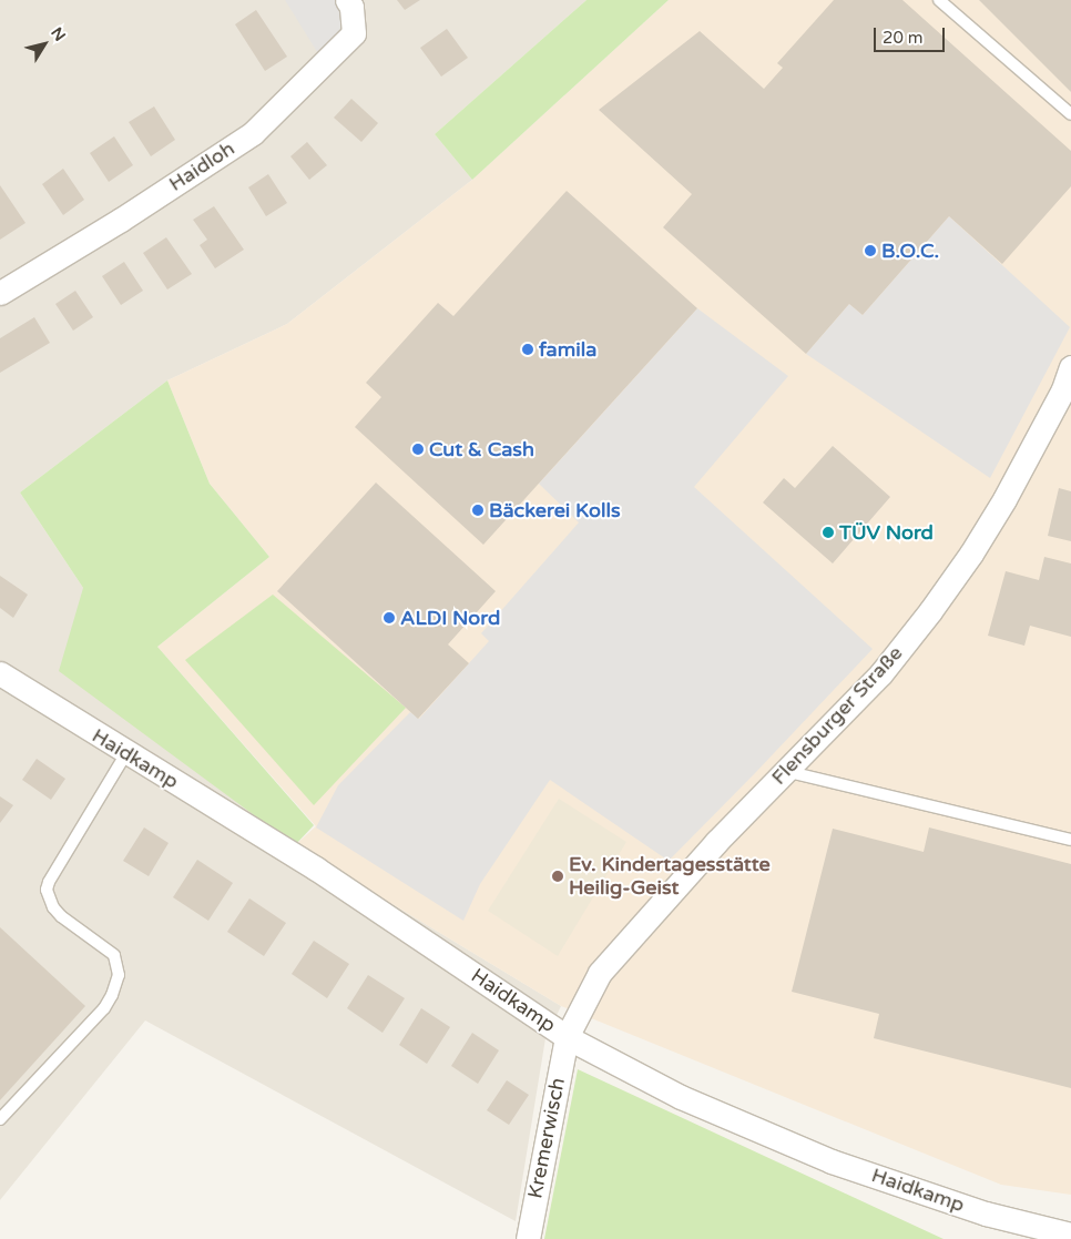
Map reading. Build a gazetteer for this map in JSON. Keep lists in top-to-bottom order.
{
  "streets": {
    "street": [
      "Haidloh",
      "Flensburger Straße",
      "Haidkamp",
      "Kremerwisch"
    ]
  },
  "crossings": [
    ["Flensburger Straße", "Haidkamp"],
    ["Flensburger Straße", "Kremerwisch"],
    ["Haidkamp", "Kremerwisch"]
  ],
  "places": [
    "B.O.C.",
    "famila",
    "Cut & Cash",
    "Bäckerei Kolls",
    "TÜV Nord",
    "ALDI Nord",
    "Ev. Kindertagesstätte Heilig-Geist"
  ],
  "scale_bar": "20 m",
  "north": "top right"
}
